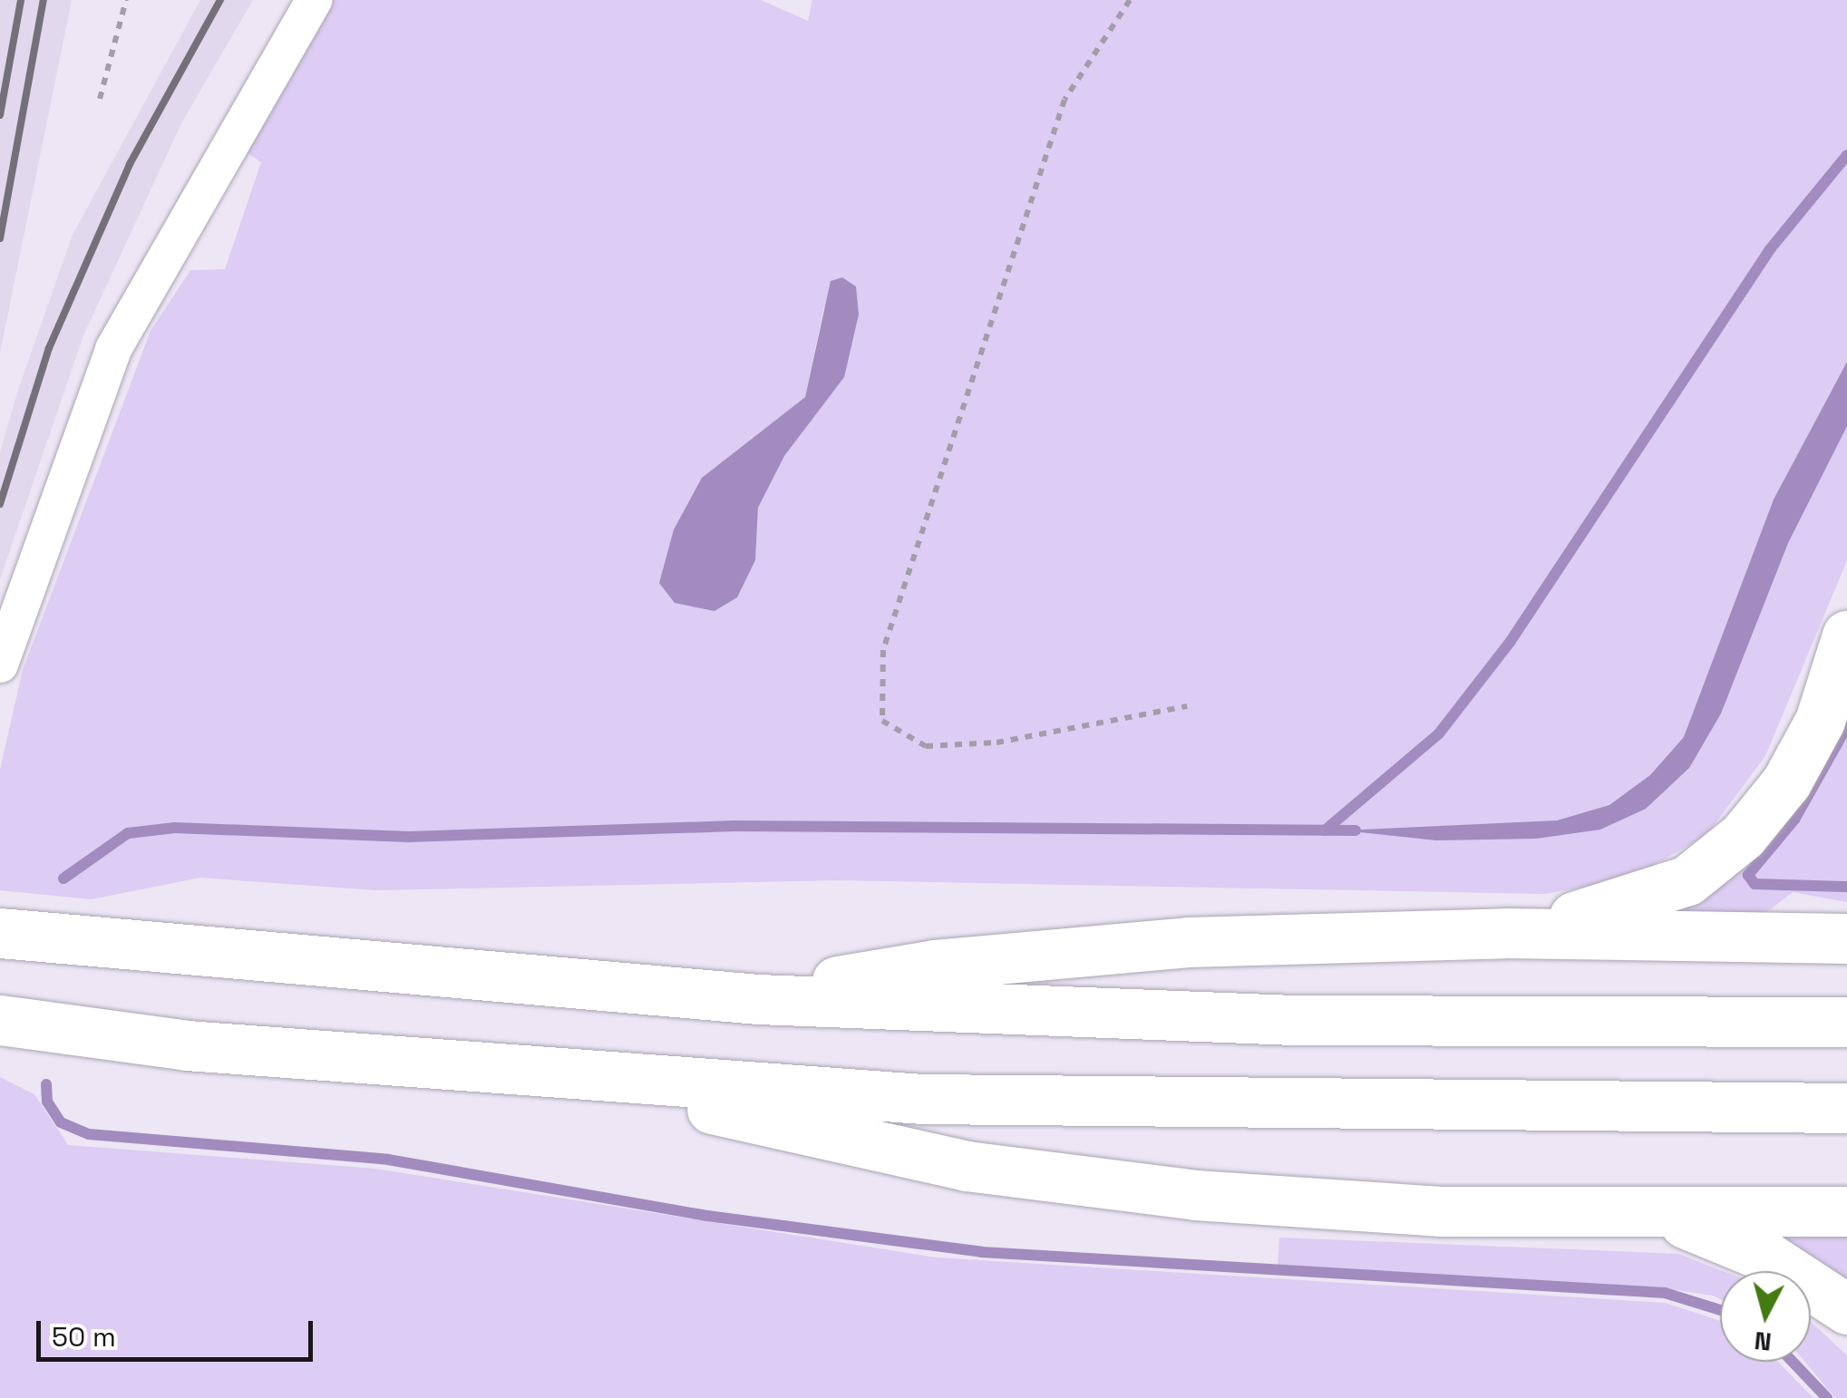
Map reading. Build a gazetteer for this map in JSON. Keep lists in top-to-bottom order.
{
  "scale_bar": "50 m",
  "north": "bottom"
}
